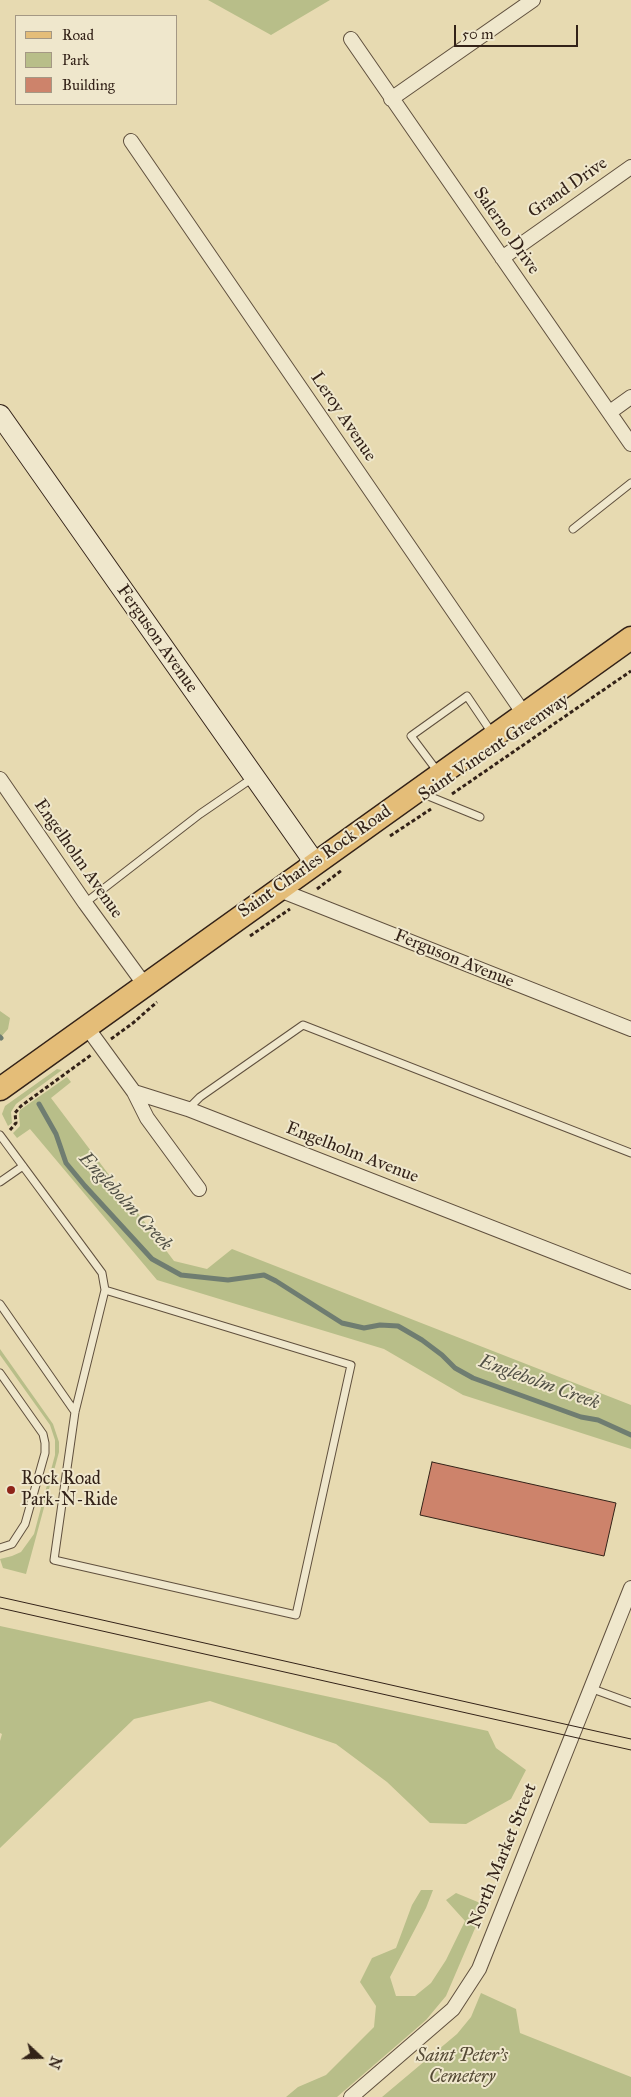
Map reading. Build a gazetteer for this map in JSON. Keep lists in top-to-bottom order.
{
  "streets": {
    "main road": ["Saint Charles Rock Road"],
    "street": [
      "Grand Drive",
      "Salerno Drive",
      "Leroy Avenue",
      "Ferguson Avenue",
      "Engelholm Avenue",
      "North Market Street"
    ],
    "path": ["Saint Vincent Greenway"]
  },
  "crossings": [
    ["Grand Drive", "Salerno Drive"],
    ["Leroy Avenue", "Saint Charles Rock Road"],
    ["Ferguson Avenue", "Saint Charles Rock Road"],
    ["Engelholm Avenue", "Saint Charles Rock Road"]
  ],
  "water": ["Engleholm Creek"],
  "parks": ["Saint Peter's Cemetery"],
  "places": ["Rock Road Park-N-Ride"],
  "legend": ["Road", "Park", "Building"],
  "scale_bar": "50 m",
  "north": "right"
}
